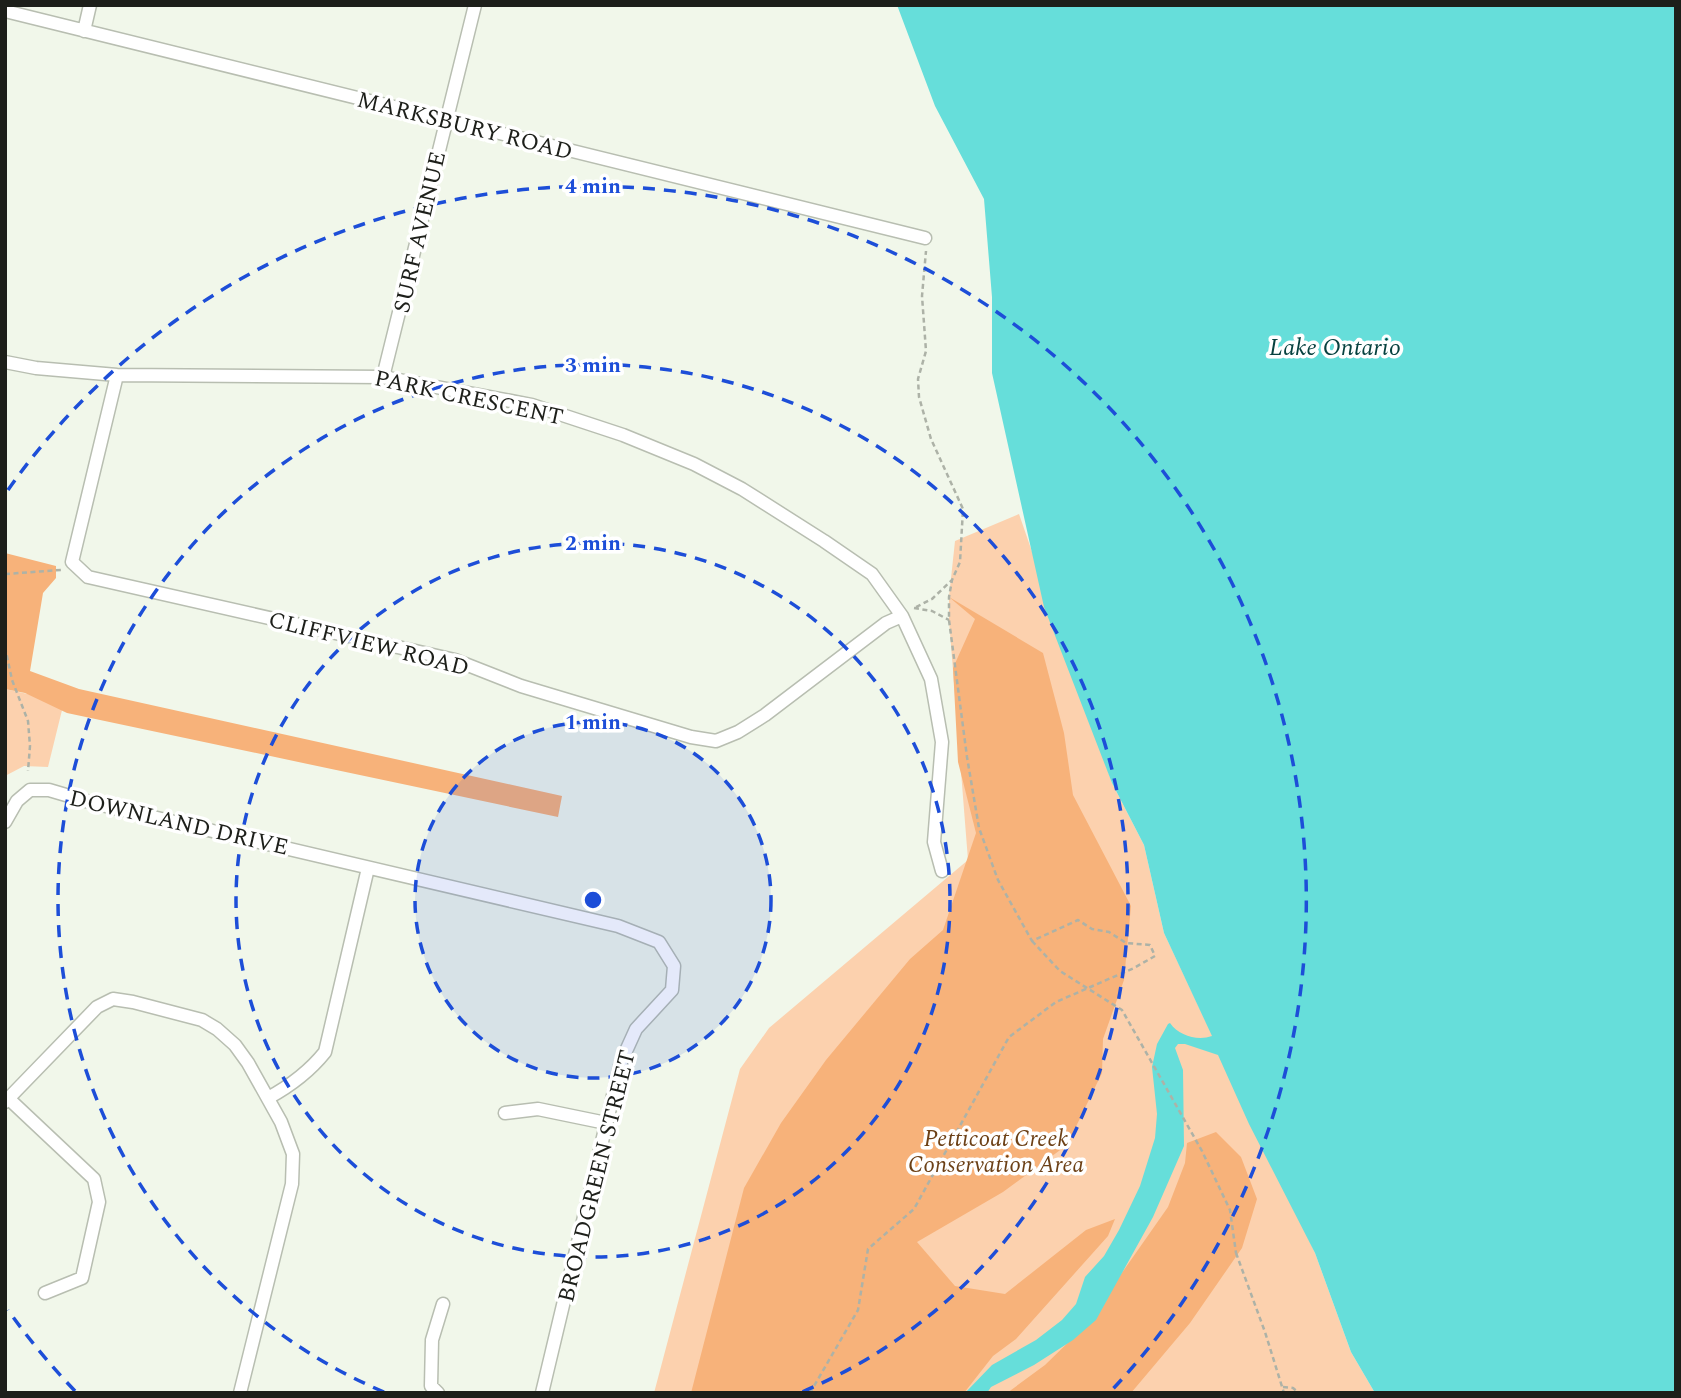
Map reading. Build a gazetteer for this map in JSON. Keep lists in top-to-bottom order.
{
  "streets": {
    "street": [
      "MARKSBURY ROAD",
      "SURF AVENUE",
      "PARK CRESCENT",
      "CLIFFVIEW ROAD",
      "DOWNLAND DRIVE",
      "BROADGREEN STREET"
    ]
  },
  "crossings": [
    ["MARKSBURY ROAD", "SURF AVENUE"],
    ["SURF AVENUE", "PARK CRESCENT"],
    ["PARK CRESCENT", "CLIFFVIEW ROAD"],
    ["DOWNLAND DRIVE", "BROADGREEN STREET"]
  ],
  "water": ["Lake Ontario"],
  "parks": ["Petticoat Creek Conservation Area"],
  "rings": [
    "4 min",
    "3 min",
    "2 min",
    "1 min"
  ]
}
